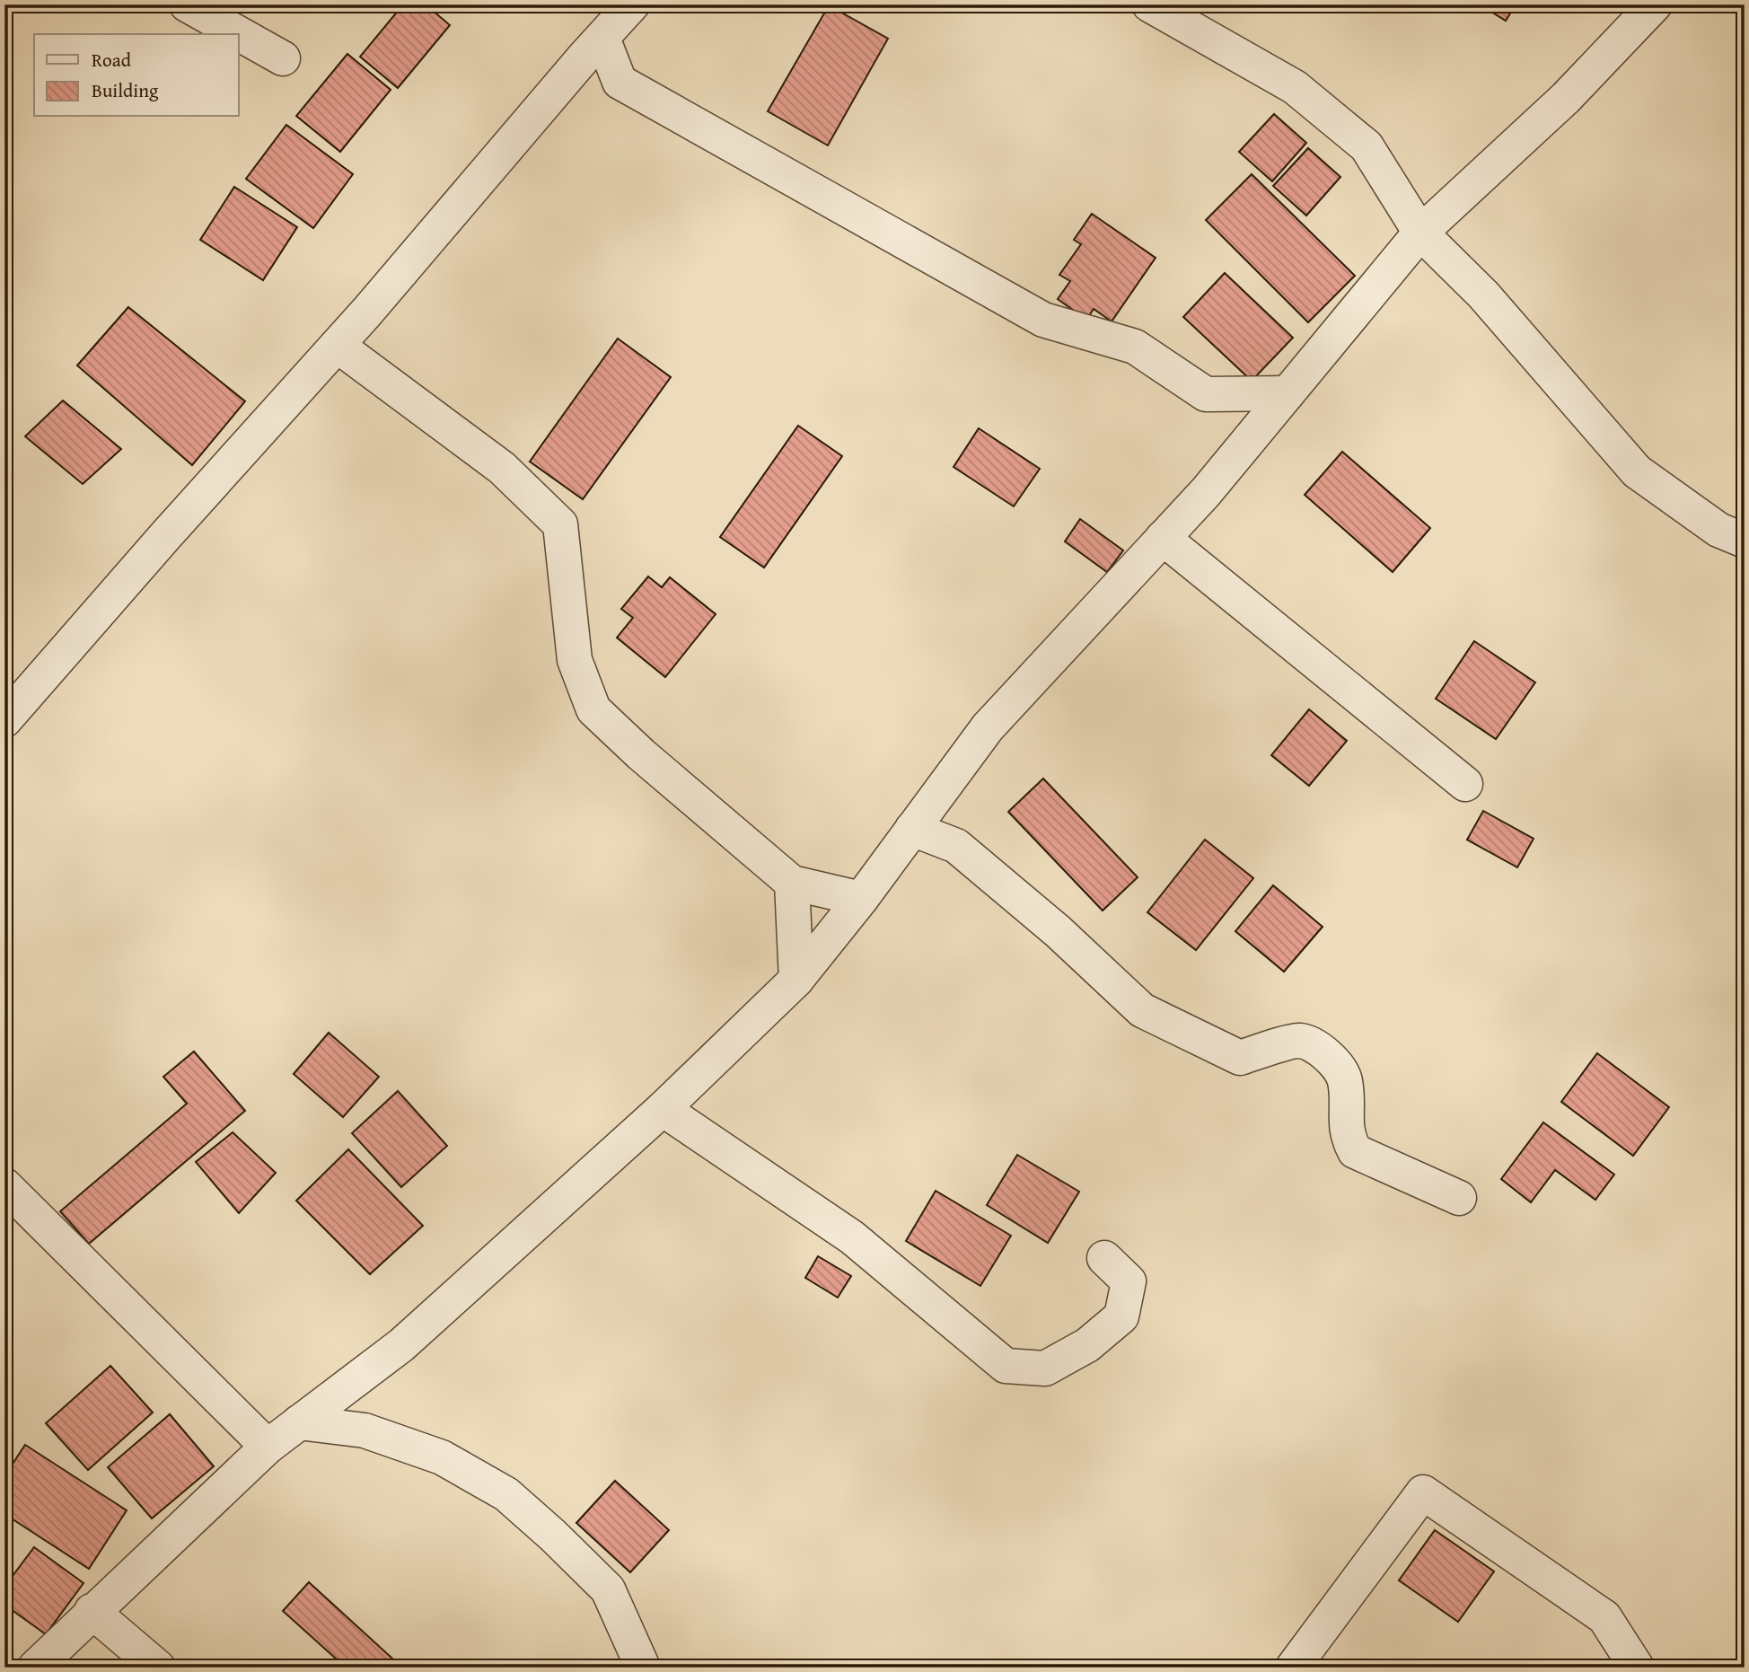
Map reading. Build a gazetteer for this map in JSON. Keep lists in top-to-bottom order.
{
  "legend": ["Road", "Building"]
}
